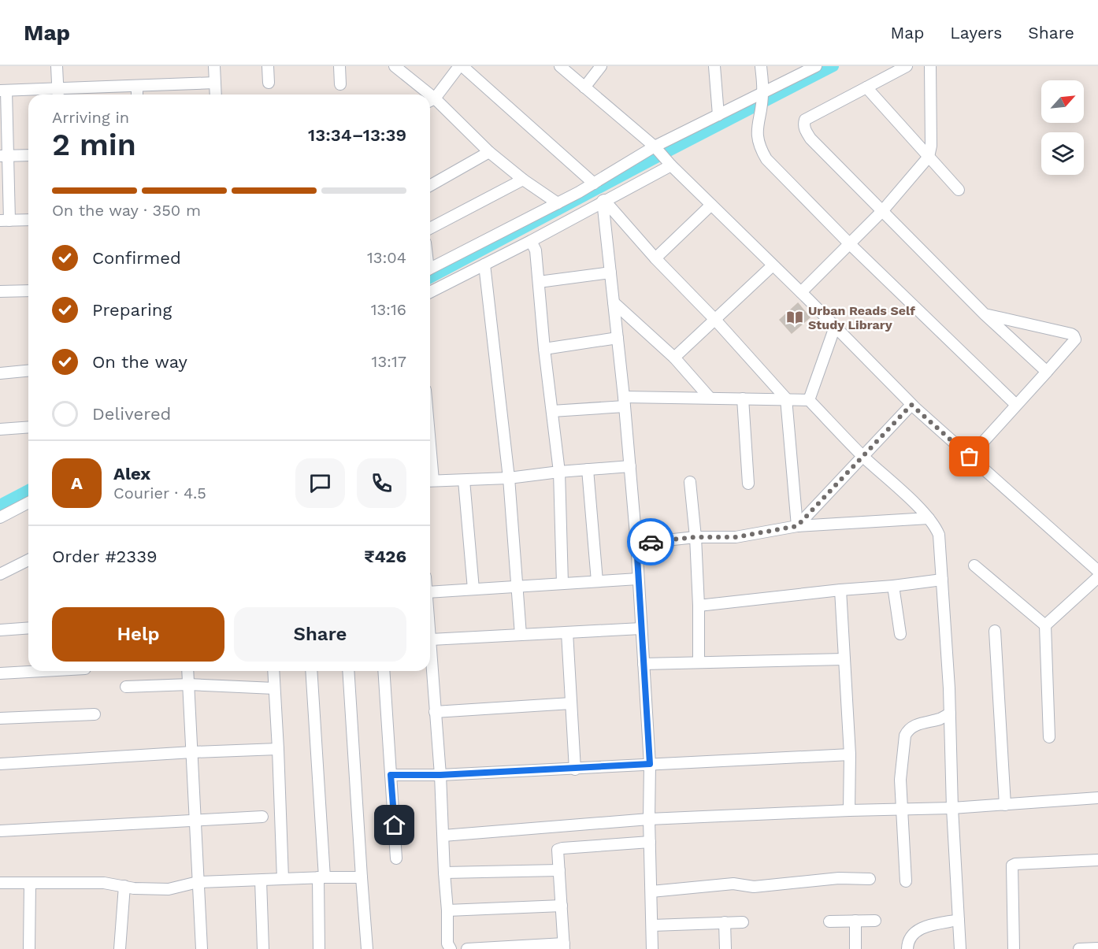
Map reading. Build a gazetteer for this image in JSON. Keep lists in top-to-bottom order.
{
  "places": {
    "library": ["Urban Reads Self Study Library"]
  },
  "north": "top right",
  "page": {
    "header": "Map",
    "nav": ["Map", "Layers", "Share"],
    "heading": ["2 min", "Arriving in", "13:34–13:39"],
    "panel": [
      "Alex",
      "Courier · 4.5",
      "Order #2339",
      "₹426"
    ],
    "bar": "On the way · 350 m",
    "list": [
      ["Confirmed", "13:04"],
      ["Preparing", "13:16"],
      ["On the way", "13:17"],
      "Delivered"
    ],
    "round": "A",
    "buttons": ["Help", "Share"]
  }
}
